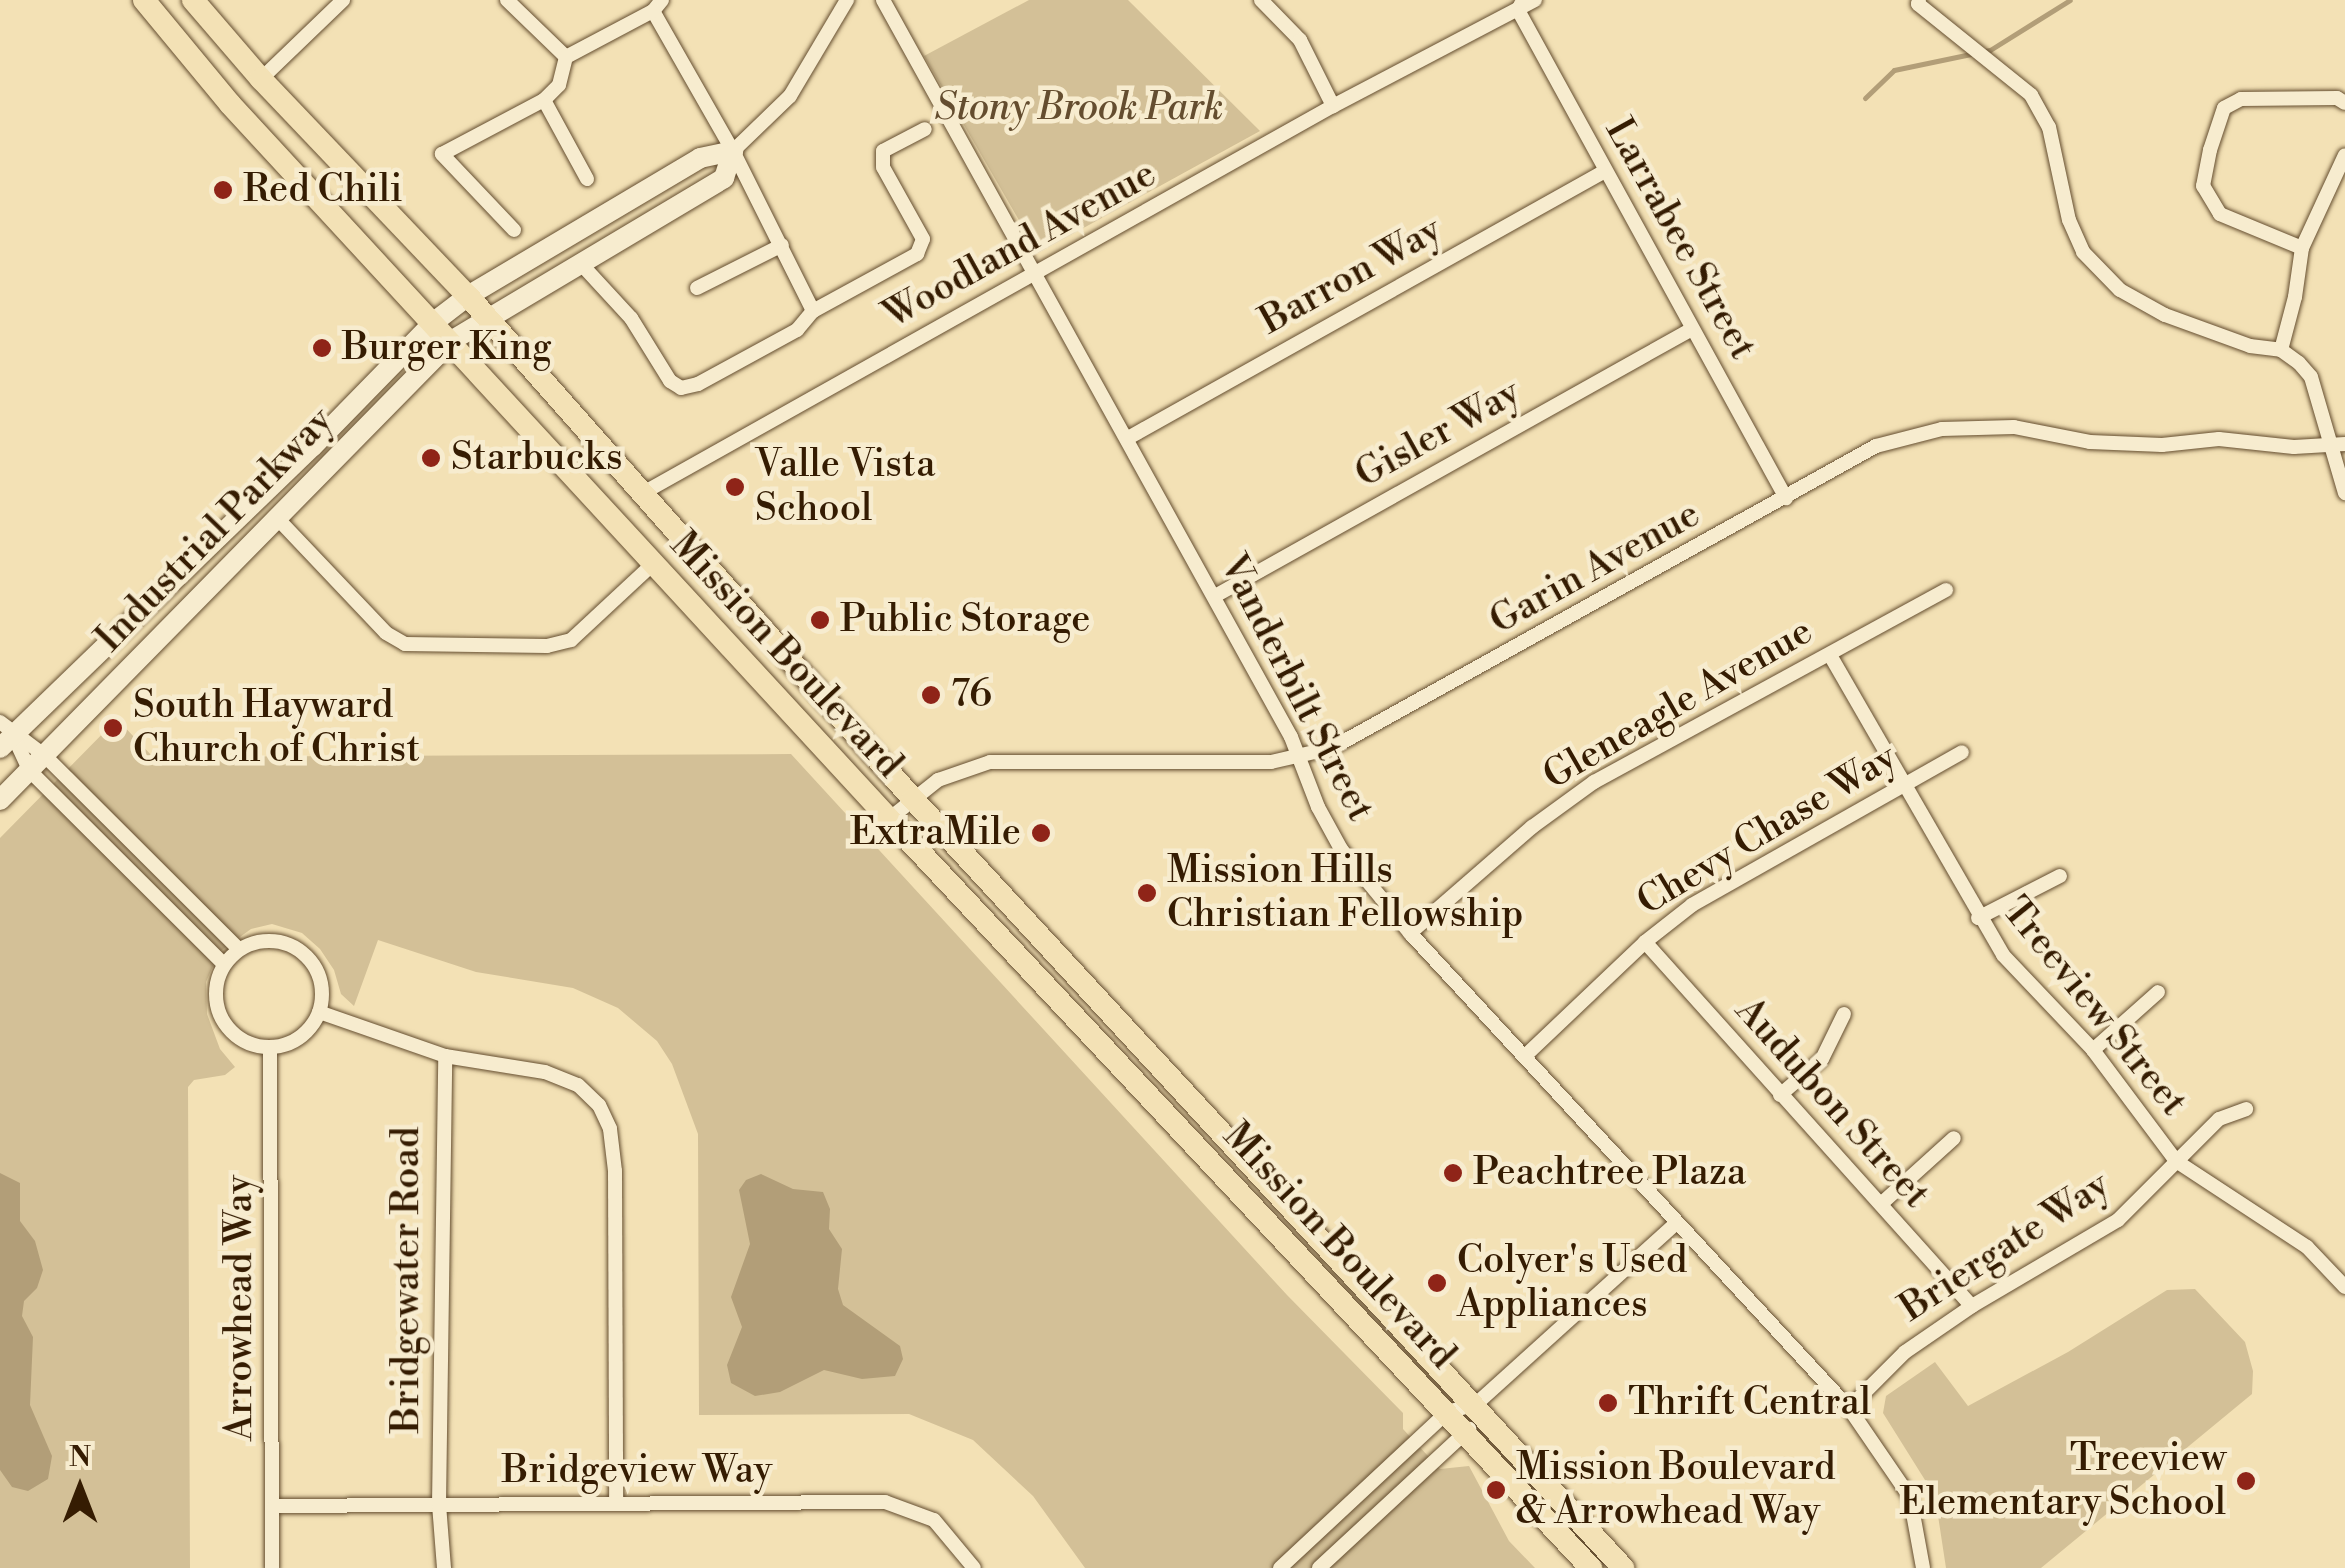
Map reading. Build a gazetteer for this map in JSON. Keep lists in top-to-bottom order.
{
  "streets": {
    "main road": ["Industrial Parkway", "Mission Boulevard"],
    "street": [
      "Larrabee Street",
      "Woodland Avenue",
      "Barron Way",
      "Gisler Way",
      "Garin Avenue",
      "Vanderbilt Street",
      "Gleneagle Avenue",
      "Chevy Chase Way",
      "Treeview Street",
      "Audubon Street",
      "Briergate Way",
      "Bridgewater Road",
      "Arrowhead Way",
      "Bridgeview Way"
    ]
  },
  "crossings": [
    ["Larrabee Street", "Woodland Avenue"],
    ["Larrabee Street", "Barron Way"],
    ["Larrabee Street", "Gisler Way"],
    ["Larrabee Street", "Garin Avenue"],
    ["Woodland Avenue", "Mission Boulevard"],
    ["Woodland Avenue", "Vanderbilt Street"],
    ["Barron Way", "Vanderbilt Street"],
    ["Gisler Way", "Vanderbilt Street"],
    ["Industrial Parkway", "Mission Boulevard"],
    ["Garin Avenue", "Mission Boulevard"],
    ["Garin Avenue", "Vanderbilt Street"],
    ["Vanderbilt Street", "Gleneagle Avenue"],
    ["Vanderbilt Street", "Chevy Chase Way"],
    ["Vanderbilt Street", "Briergate Way"],
    ["Gleneagle Avenue", "Treeview Street"],
    ["Chevy Chase Way", "Treeview Street"],
    ["Chevy Chase Way", "Audubon Street"],
    ["Treeview Street", "Briergate Way"],
    ["Audubon Street", "Briergate Way"],
    ["Bridgewater Road", "Bridgeview Way"],
    ["Arrowhead Way", "Bridgeview Way"]
  ],
  "parks": ["Stony Brook Park"],
  "places": [
    "Red Chili",
    "Burger King",
    "Starbucks",
    "Valle Vista School",
    "Public Storage",
    "76",
    "South Hayward Church of Christ",
    "ExtraMile",
    "Mission Hills Christian Fellowship",
    "Peachtree Plaza",
    "Colyer's Used Appliances",
    "Thrift Central",
    "Treeview Elementary School",
    "Mission Boulevard & Arrowhead Way"
  ],
  "north": "top"
}
